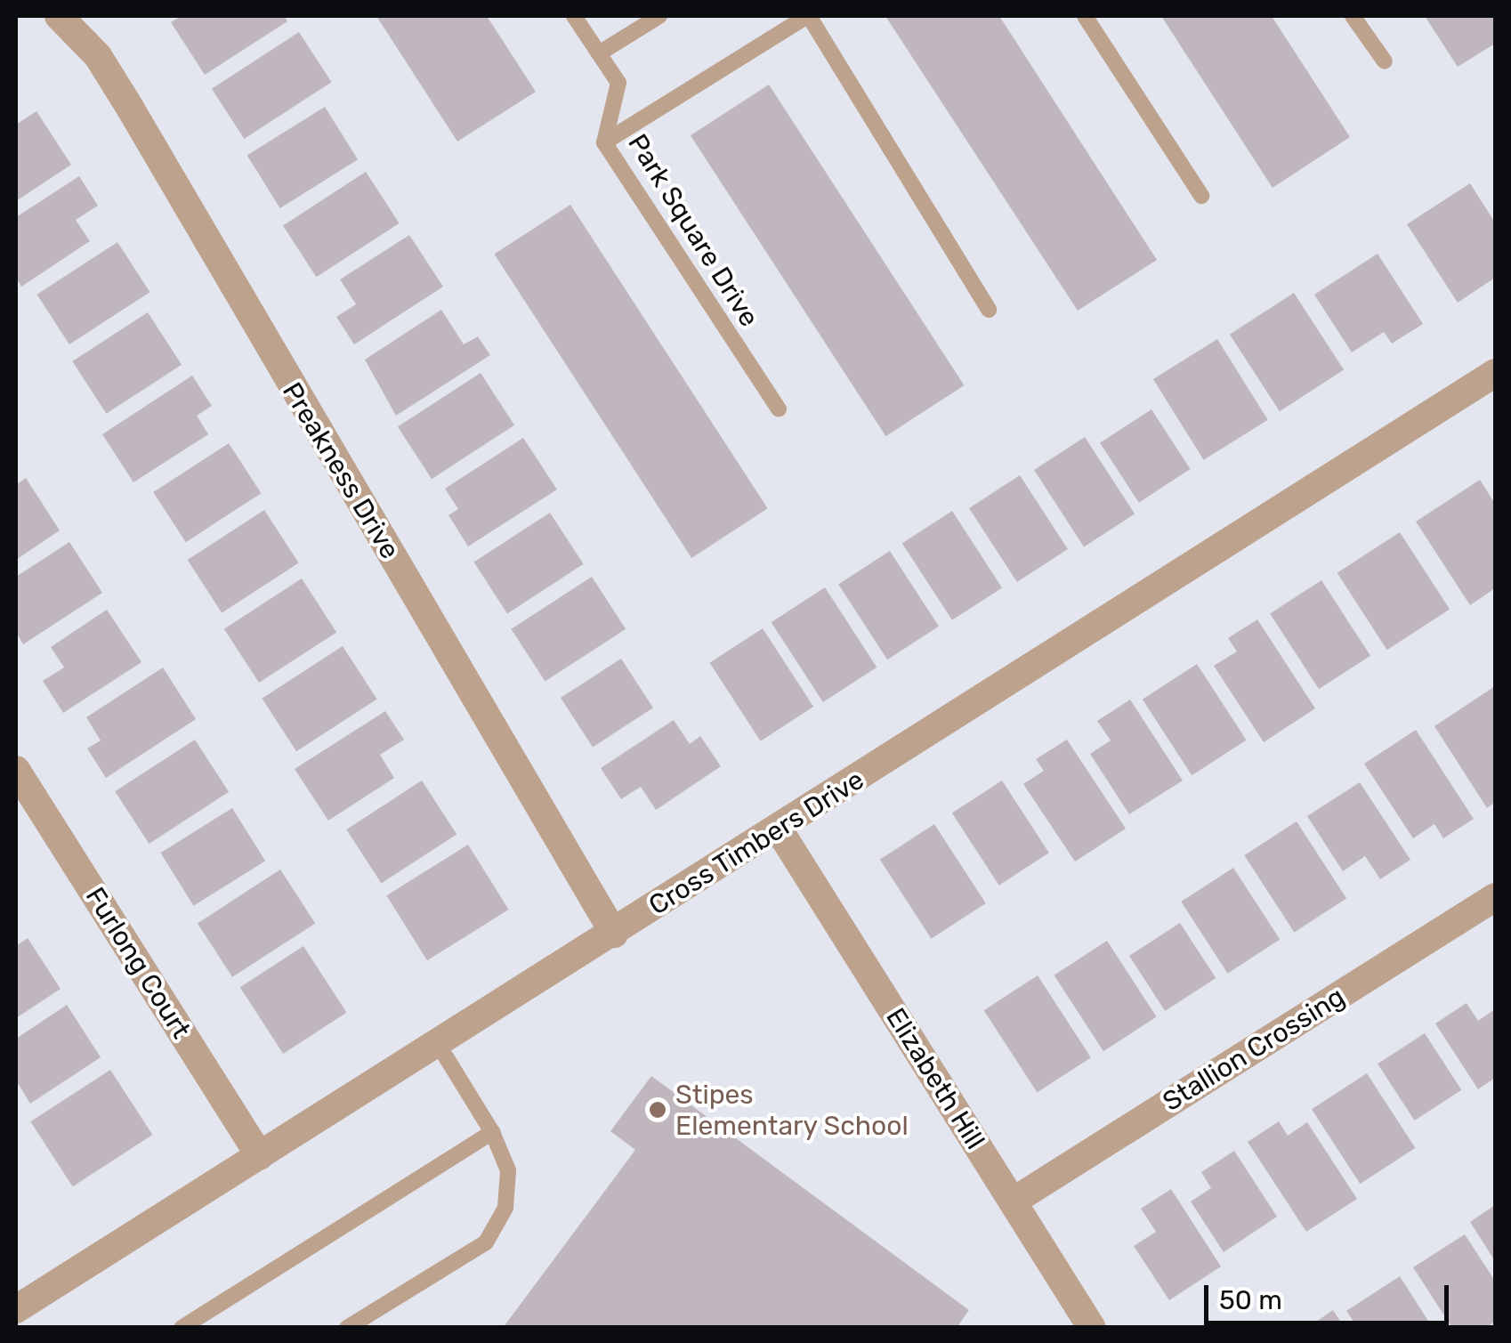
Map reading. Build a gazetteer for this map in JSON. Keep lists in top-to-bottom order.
{
  "streets": {
    "street": [
      "Preakness Drive",
      "Cross Timbers Drive",
      "Furlong Court",
      "Stallion Crossing",
      "Elizabeth Hill"
    ],
    "lane": ["Park Square Drive"]
  },
  "crossings": [
    ["Preakness Drive", "Cross Timbers Drive"],
    ["Cross Timbers Drive", "Furlong Court"],
    ["Cross Timbers Drive", "Elizabeth Hill"],
    ["Stallion Crossing", "Elizabeth Hill"]
  ],
  "places": ["Stipes Elementary School"],
  "scale_bar": "50 m"
}
